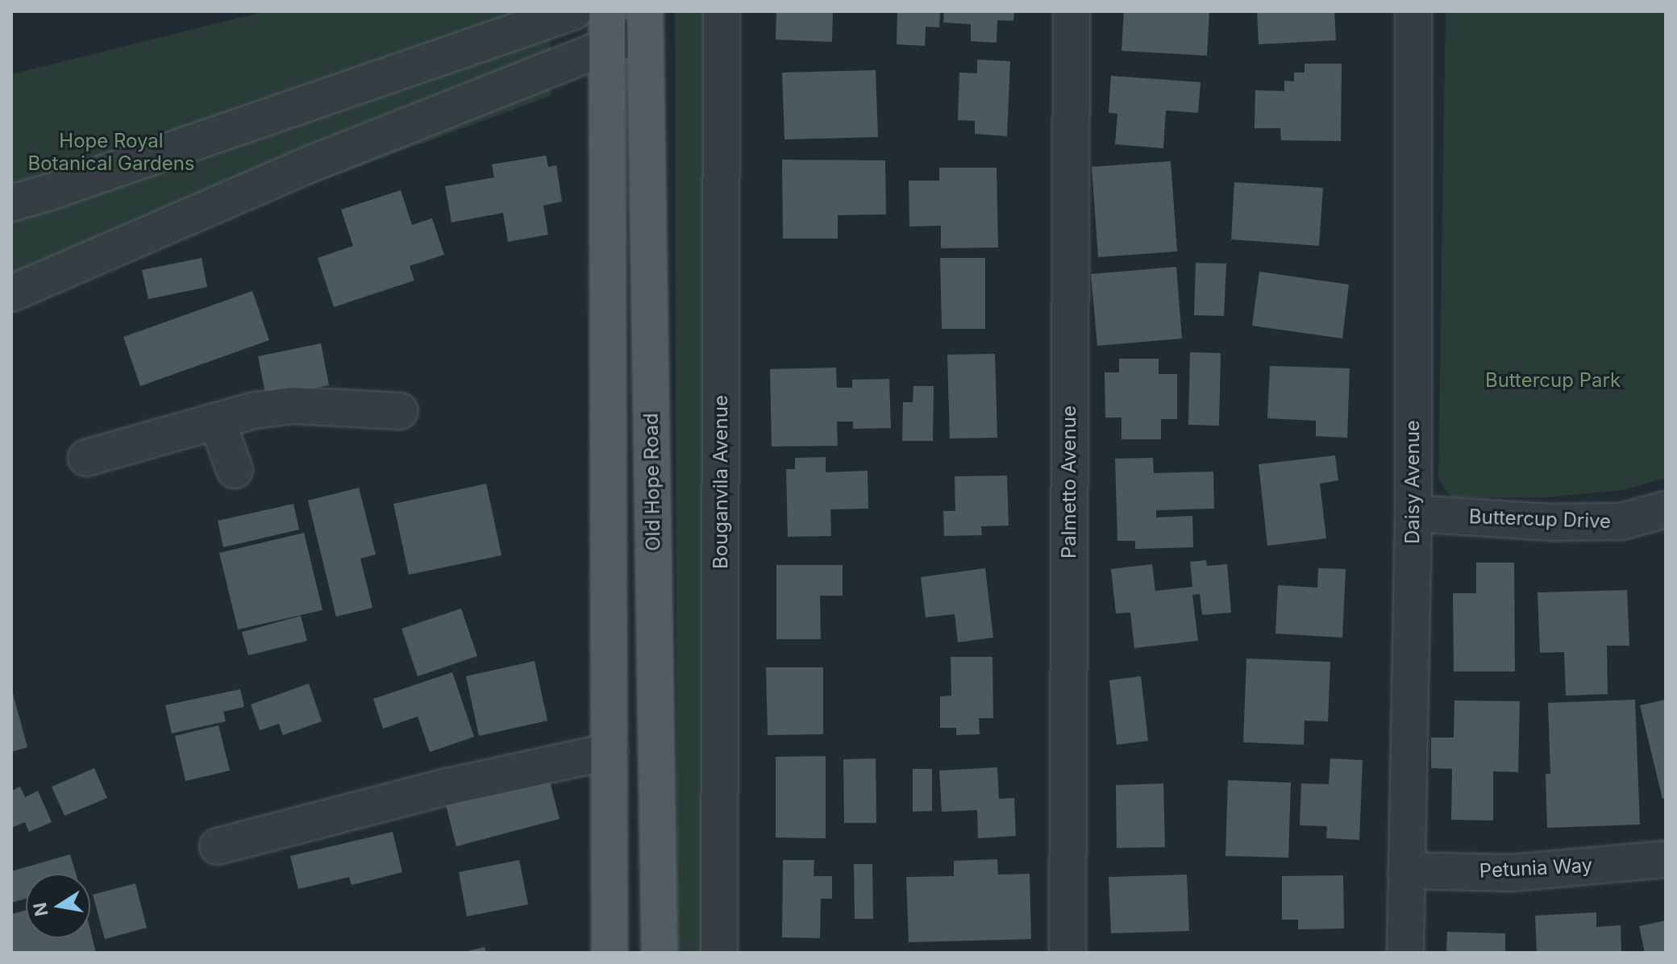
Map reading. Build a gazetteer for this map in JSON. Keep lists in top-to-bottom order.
{
  "streets": {
    "main road": ["Old Hope Road"],
    "street": [
      "Bouganvila Avenue",
      "Palmetto Avenue",
      "Daisy Avenue",
      "Buttercup Drive",
      "Petunia Way"
    ]
  },
  "crossings": [
    ["Daisy Avenue", "Buttercup Drive"],
    ["Daisy Avenue", "Petunia Way"]
  ],
  "parks": ["Hope Royal Botanical Gardens", "Buttercup Park"],
  "north": "left"
}
